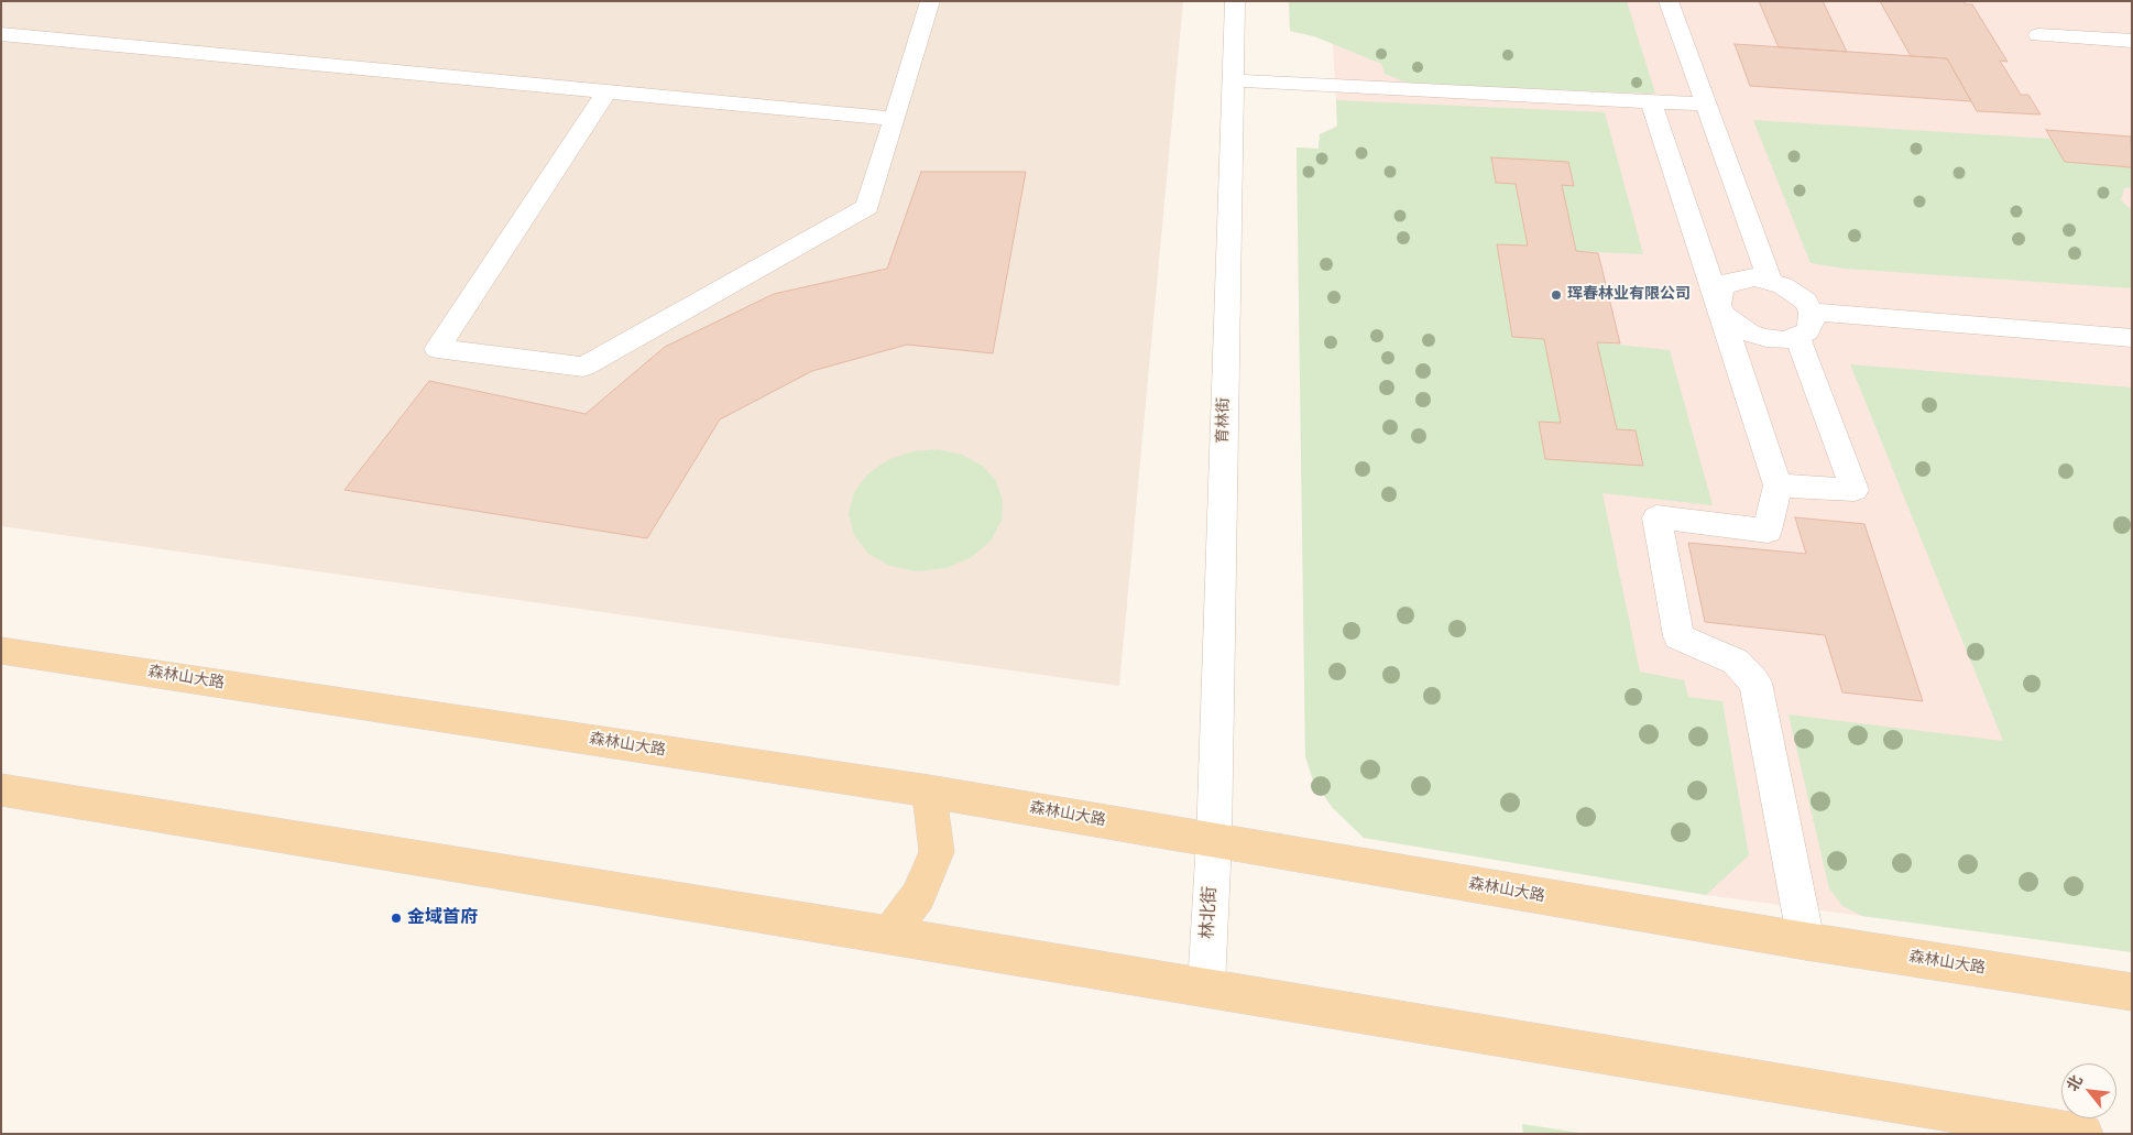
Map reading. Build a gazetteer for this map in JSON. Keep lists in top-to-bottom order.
{
  "streets": {
    "main road": ["森林山大路"],
    "street": ["育林街", "林北街"]
  },
  "crossings": [
    ["育林街", "森林山大路"],
    ["育林街", "林北街"],
    ["森林山大路", "林北街"]
  ],
  "places": ["珲春林业有限公司", "金域首府"],
  "north": "top left"
}
